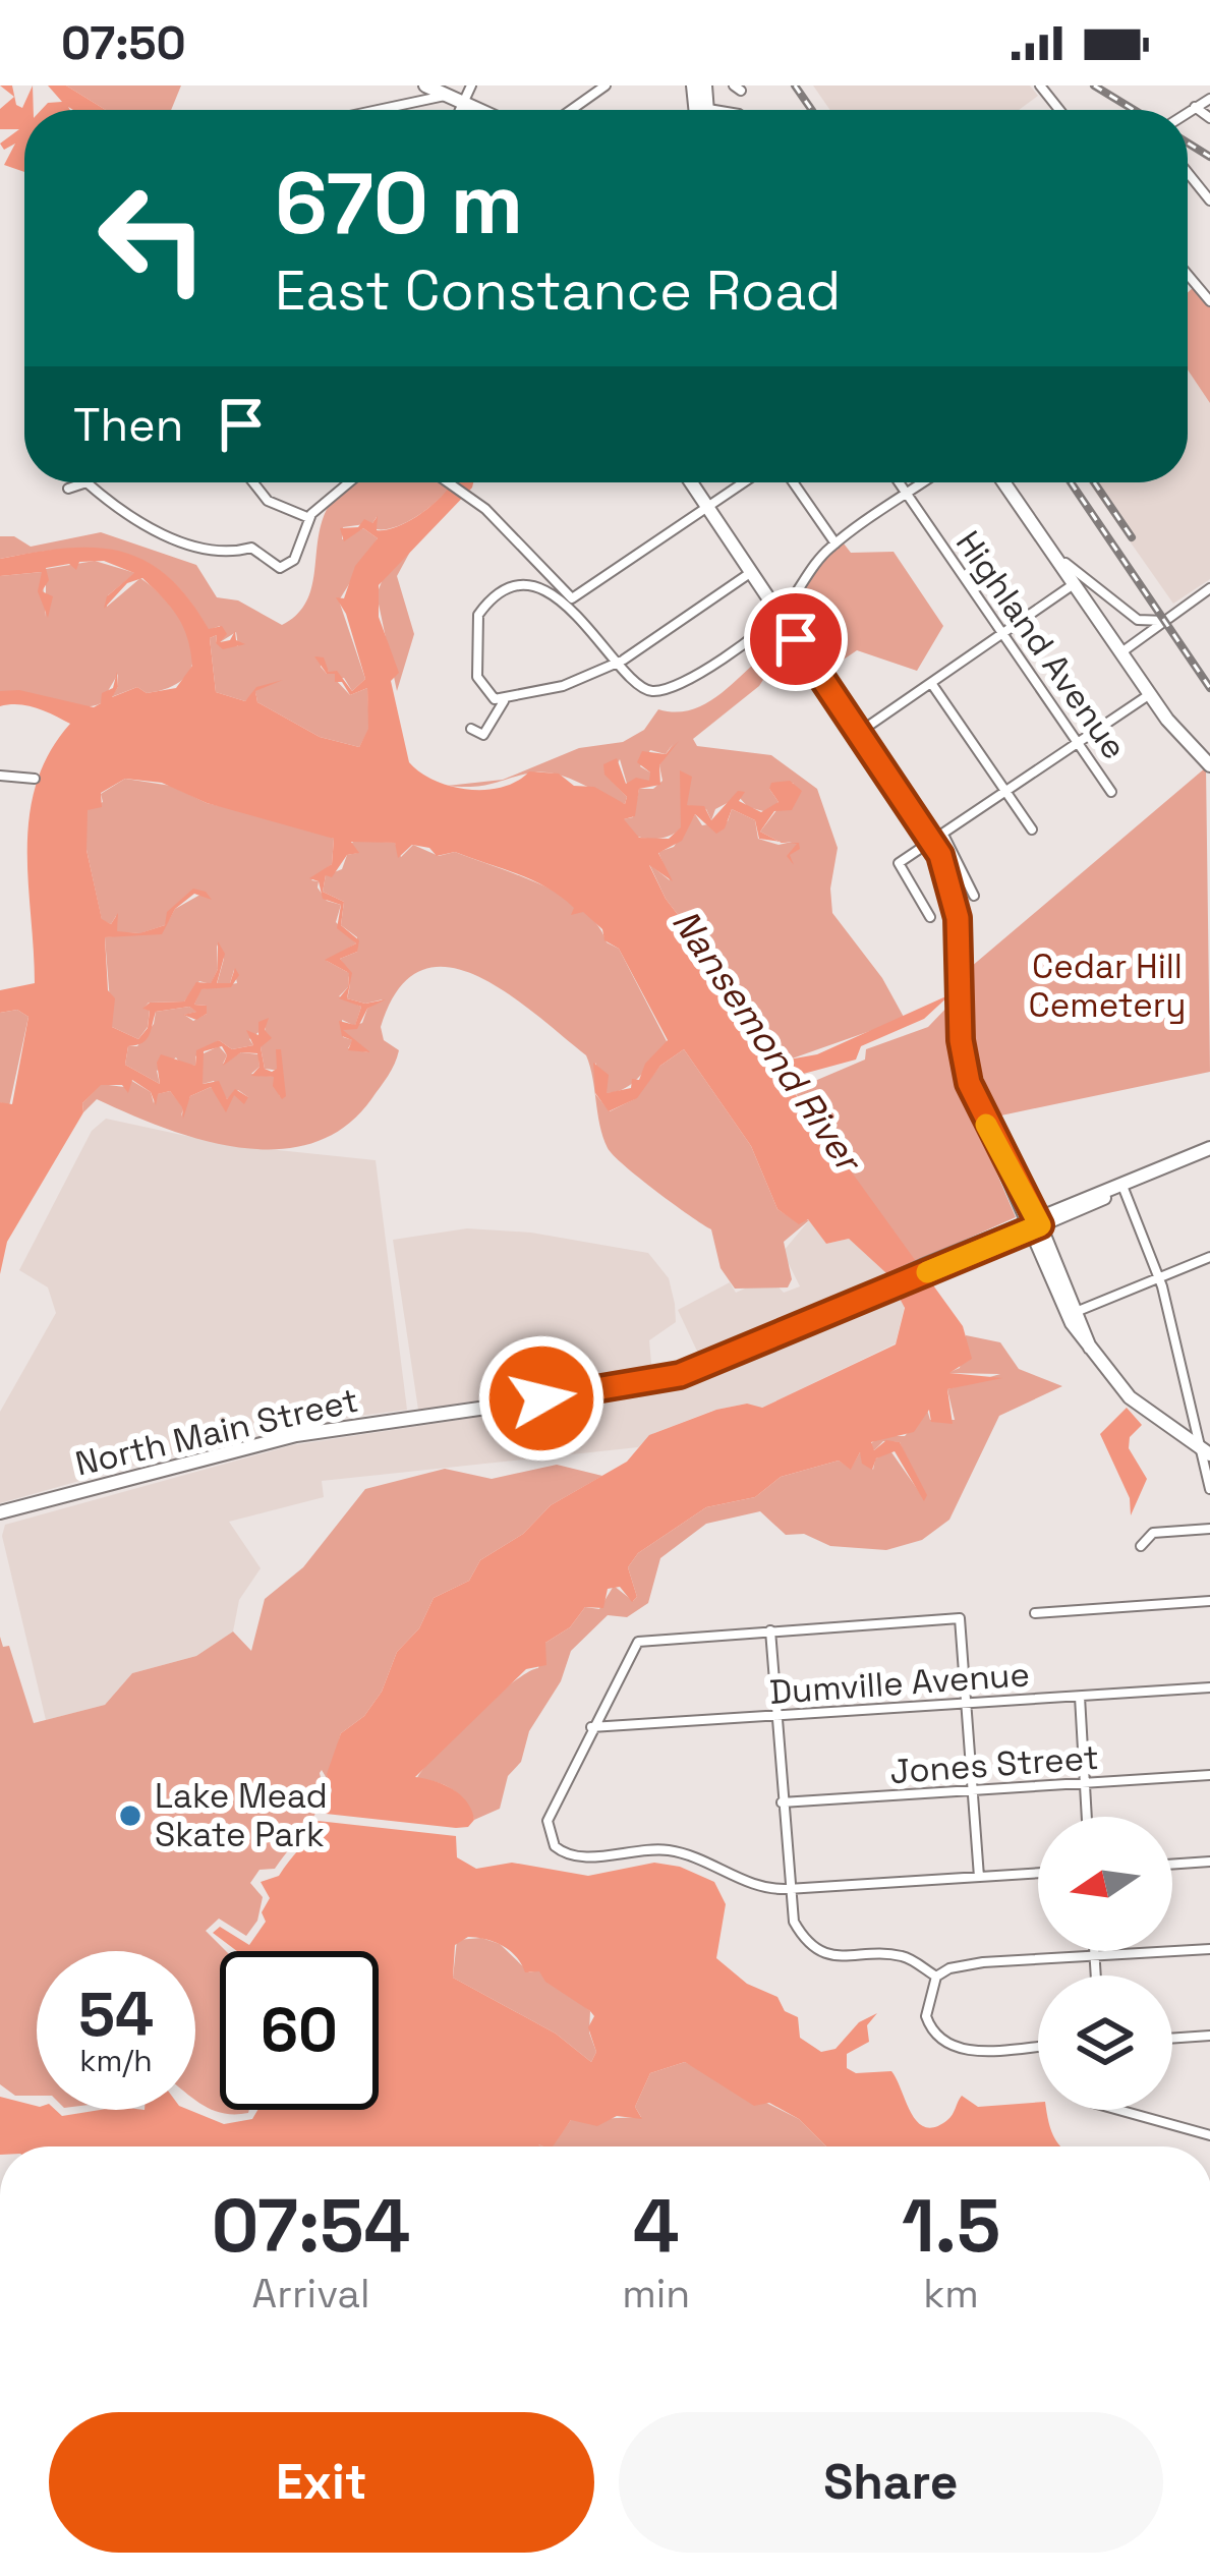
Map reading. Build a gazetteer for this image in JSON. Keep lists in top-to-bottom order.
{
  "streets": {
    "main road": ["North Main Street"],
    "street": ["Highland Avenue", "Dumville Avenue", "Jones Street"]
  },
  "water": ["Nansemond River"],
  "parks": ["Cedar Hill Cemetery"],
  "places": ["Lake Mead Skate Park"],
  "north": "left",
  "page": {
    "status": "07:50",
    "turn": ["670 m", "East Constance Road"],
    "then": "Then",
    "speed": "54 km/h",
    "limit": "60",
    "eta": [
      "07:54",
      "Arrival",
      "4",
      "min",
      "1.5",
      "km"
    ],
    "buttons": ["Exit", "Share"]
  }
}
